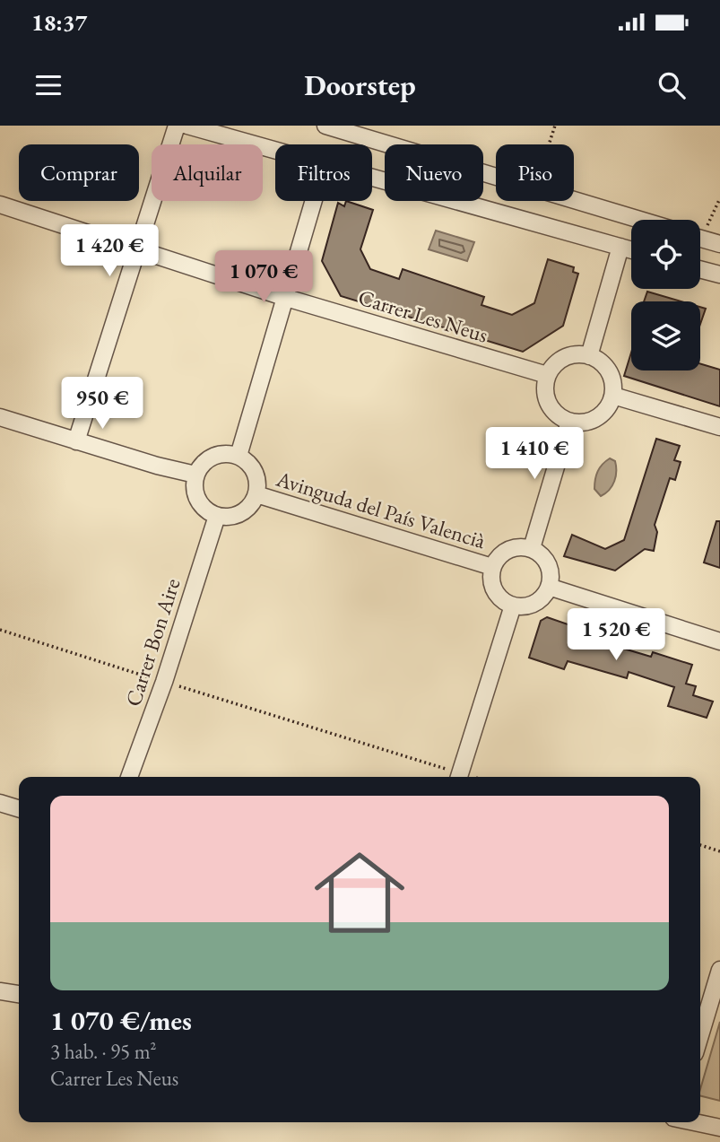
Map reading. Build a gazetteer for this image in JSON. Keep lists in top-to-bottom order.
{
  "streets": {
    "street": ["Carrer Les Neus", "Avinguda del País Valencià", "Carrer Bon Aire"]
  },
  "crossings": [
    ["Avinguda del País Valencià", "Carrer Bon Aire"]
  ],
  "page": {
    "status": "18:37",
    "header": "Doorstep",
    "chip": [
      "Comprar",
      "Alquilar",
      "Filtros",
      "Nuevo",
      "Piso"
    ],
    "price": [
      "1 420 €",
      "1 070 €",
      "950 €",
      "1 410 €",
      "1 520 €"
    ],
    "list": [
      {
        "name": "1 070 €/mes",
        "note": "3 hab. · 95 m² · Carrer Les Neus"
      }
    ]
  }
}
